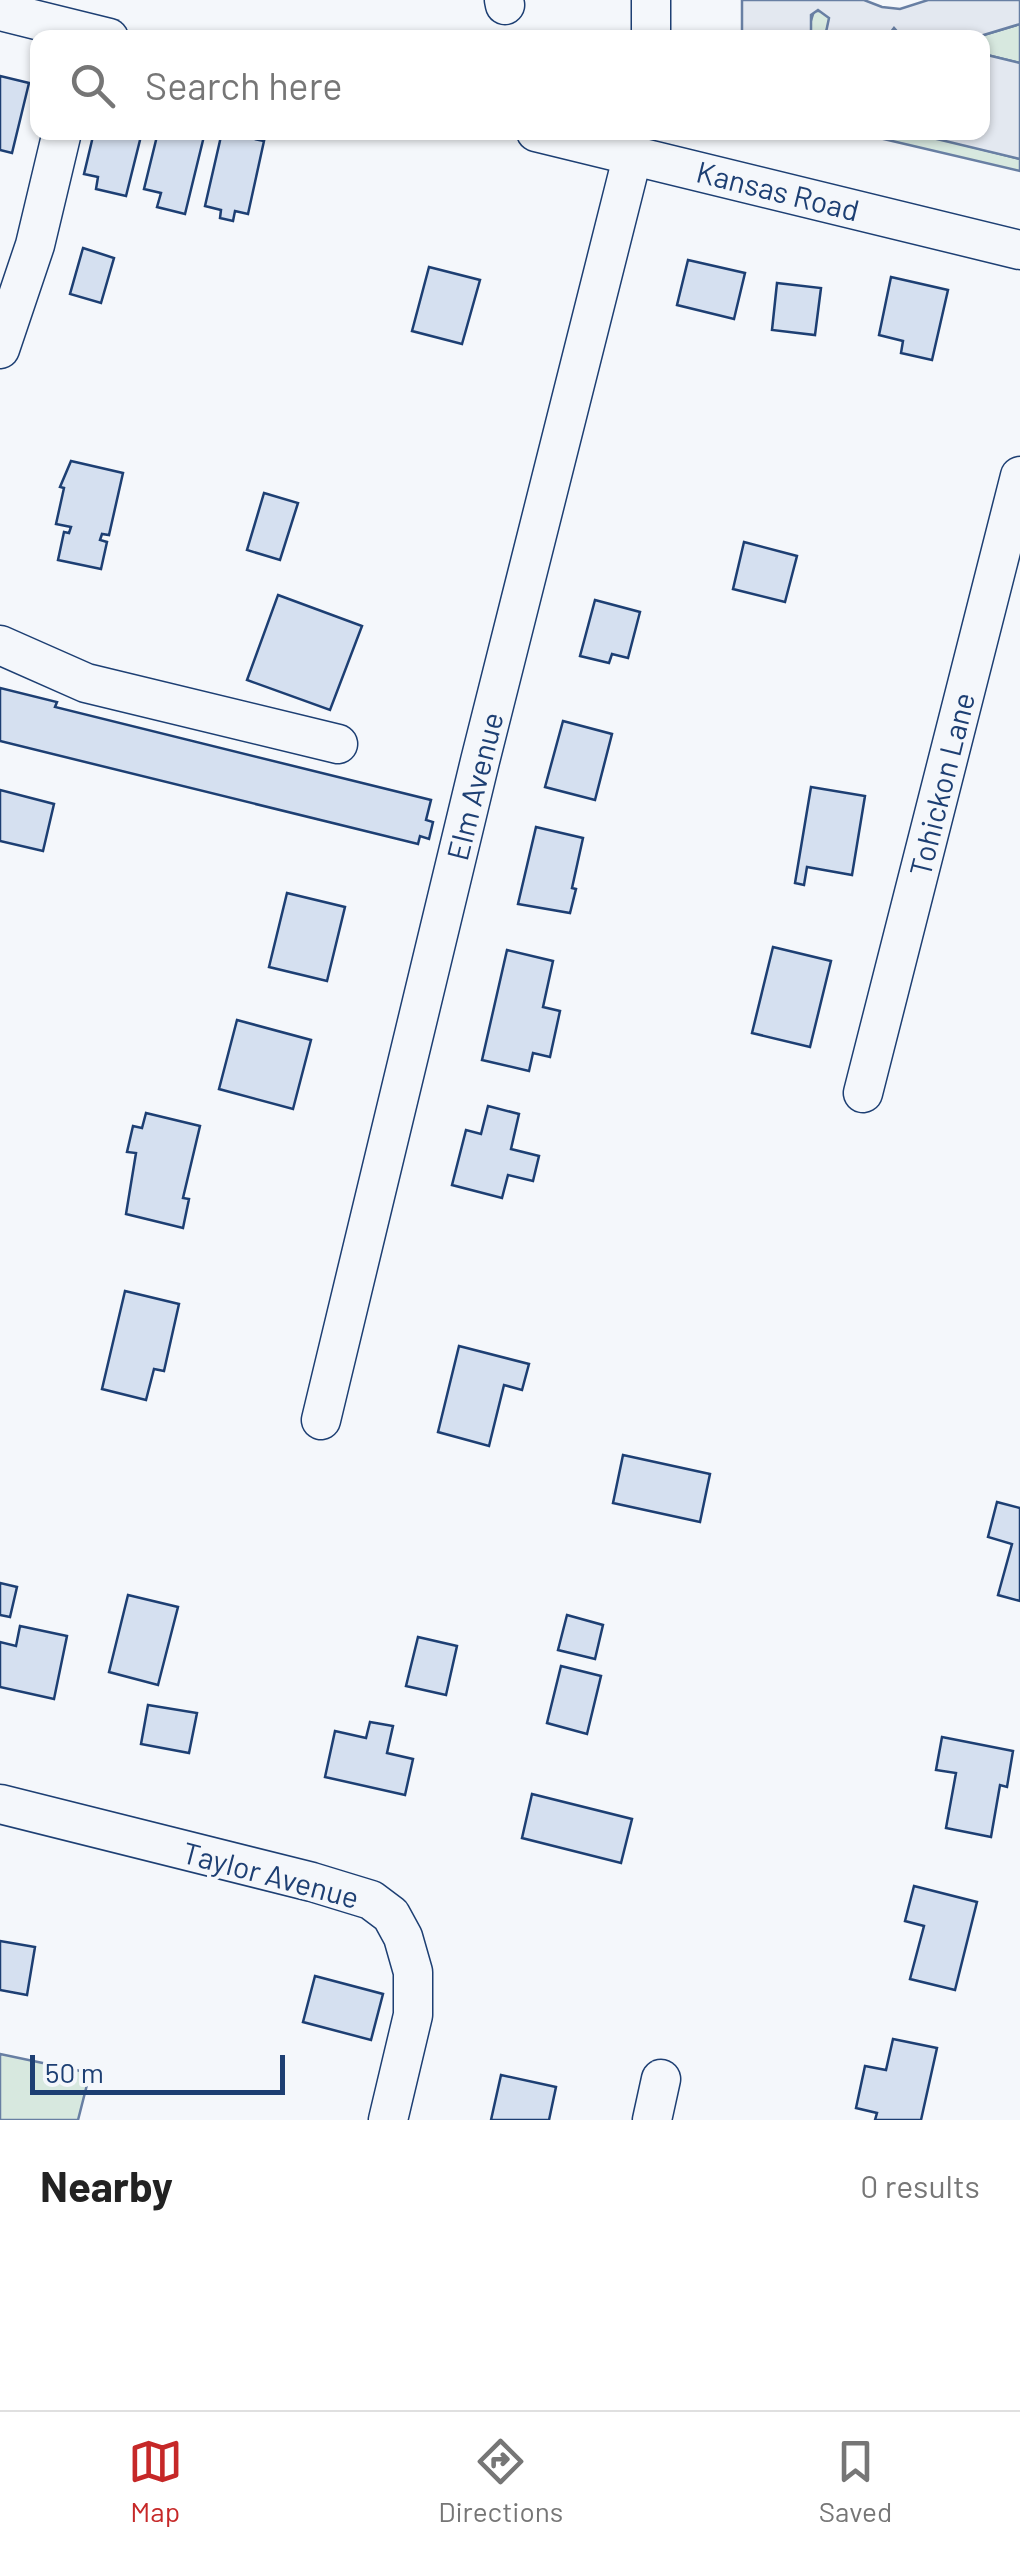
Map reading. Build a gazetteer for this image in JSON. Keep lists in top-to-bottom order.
{
  "streets": {
    "street": [
      "Kansas Road",
      "Tohickon Lane",
      "Elm Avenue",
      "Taylor Avenue"
    ]
  },
  "crossings": [
    ["Kansas Road", "Elm Avenue"]
  ],
  "scale_bar": "50 m",
  "page": {
    "search": "Search here",
    "scale": "50 m",
    "heading": ["Nearby", "0 results"],
    "nav": ["Map", "Directions", "Saved"]
  }
}
